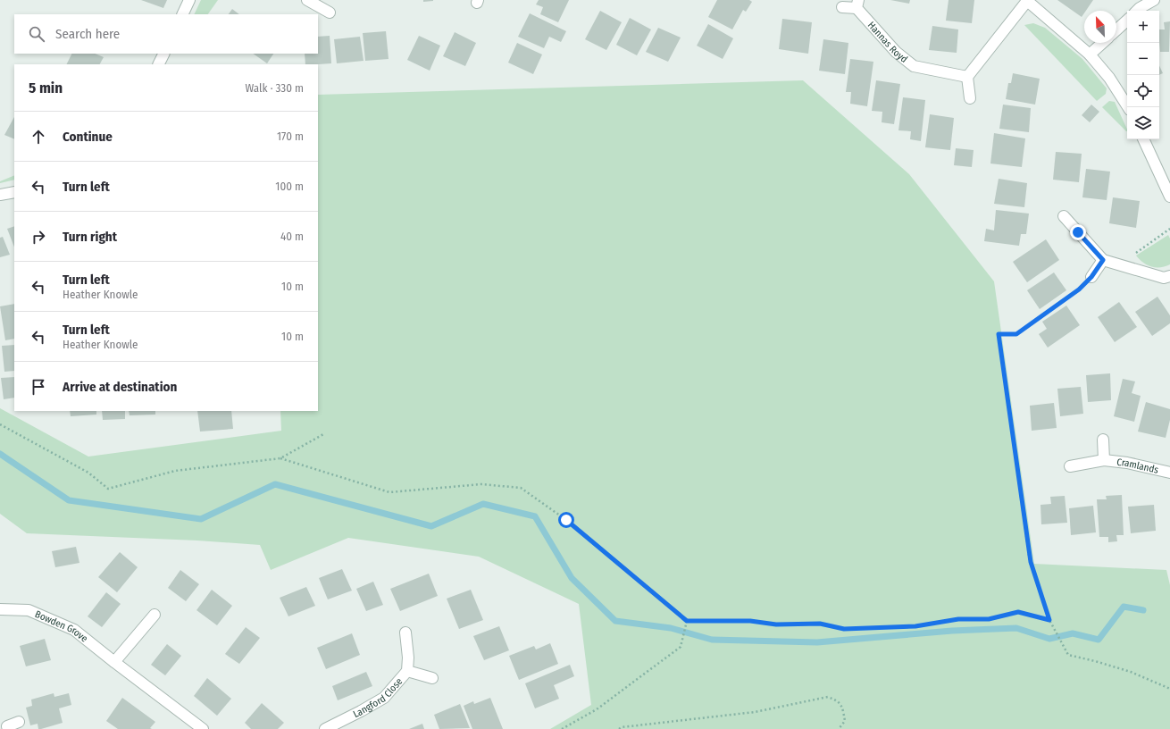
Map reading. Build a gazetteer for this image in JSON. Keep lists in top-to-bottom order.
{
  "streets": {
    "street": [
      "Hannas Royd",
      "Cramlands",
      "Bowden Grove",
      "Langford Close"
    ]
  },
  "north": "top left",
  "page": {
    "map_buttons": ["+", "−"],
    "search": "Search here",
    "heading": ["5 min", "Walk · 330 m"],
    "list": [
      ["Continue", "170 m"],
      ["Turn left", "100 m"],
      ["Turn right", "40 m"],
      ["Turn left", "Heather Knowle", "10 m"],
      ["Turn left", "Heather Knowle", "10 m"],
      "Arrive at destination"
    ]
  }
}
